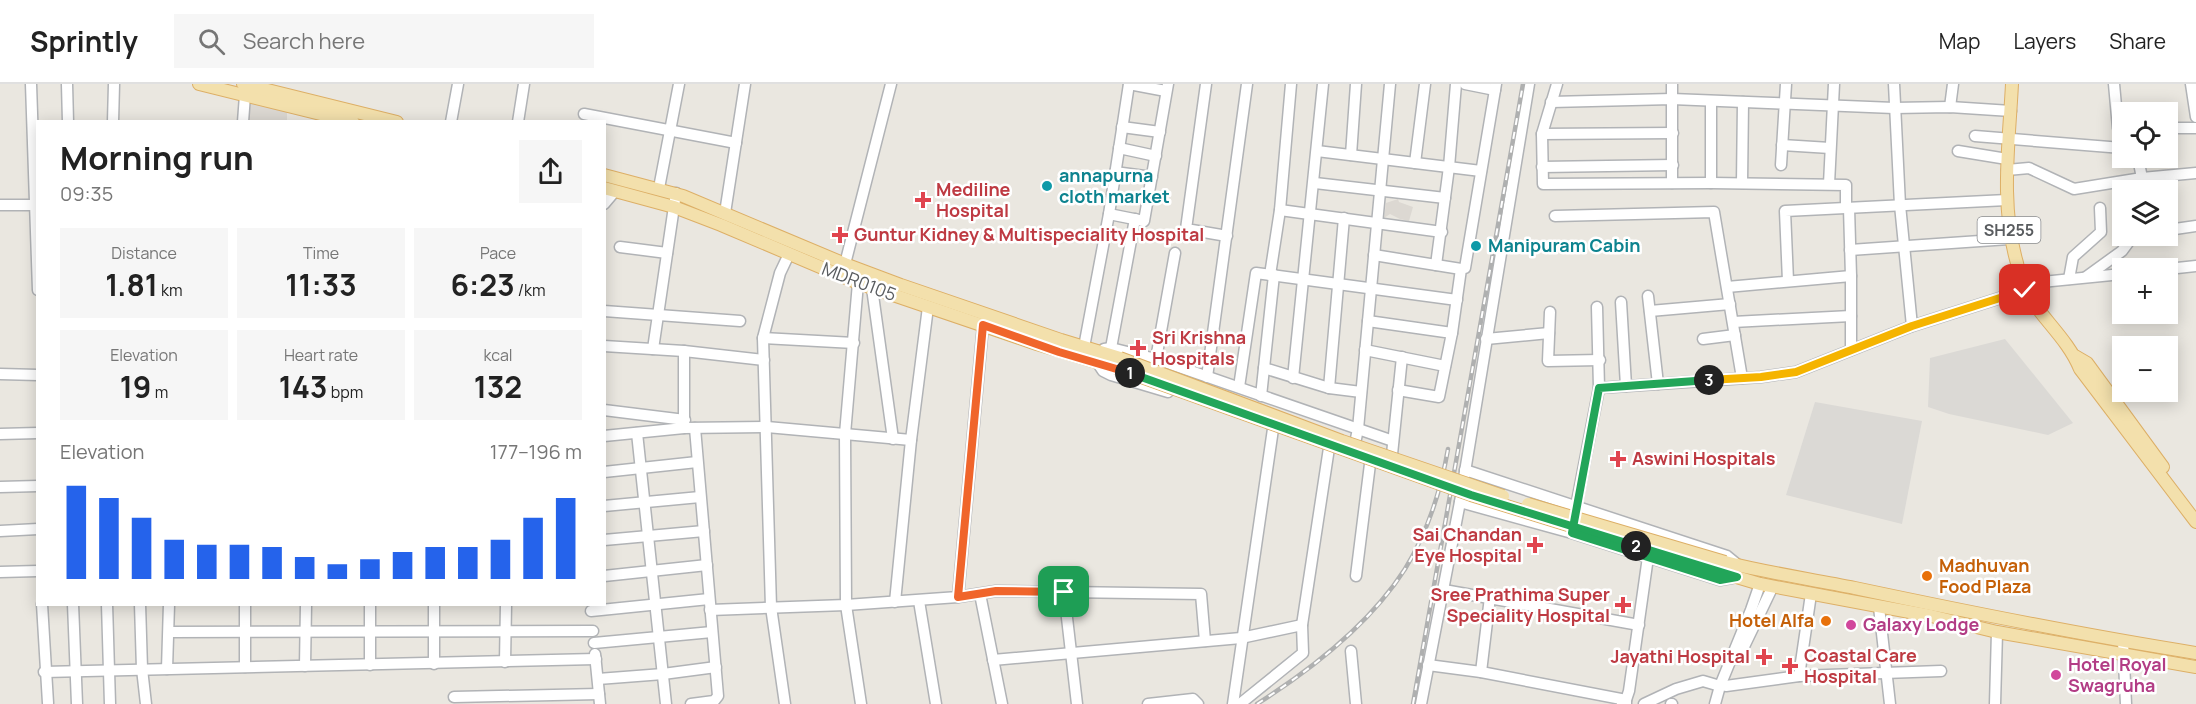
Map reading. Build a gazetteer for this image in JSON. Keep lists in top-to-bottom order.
{
  "streets": {
    "main road": ["SH255", "MDR0105"]
  },
  "places": {
    "other": [
      "annapurna cloth market",
      "Manipuram Cabin",
      "Madhuvan Food Plaza",
      "Hotel Alfa",
      "Galaxy Lodge",
      "Hotel Royal Swagruha"
    ],
    "health": [
      "Mediline Hospital",
      "Guntur Kidney & Multispeciality Hospital",
      "Sri Krishna Hospitals",
      "Aswini Hospitals",
      "Sai Chandan Eye Hospital",
      "Sree Prathima Super Speciality Hospital",
      "Jayathi Hospital",
      "Coastal Care Hospital"
    ]
  },
  "page": {
    "header": "Sprintly",
    "search": "Search here",
    "nav": ["Map", "Layers", "Share"],
    "map_buttons": ["+", "−"],
    "heading": ["Morning run", "09:35"],
    "stats": [
      ["Distance", "1.81 km"],
      ["Time", "11:33"],
      ["Pace", "6:23 /km"],
      ["Elevation", "19 m"],
      ["Heart rate", "143 bpm"],
      ["kcal", "132"]
    ],
    "pins": ["1", "3", "2"],
    "chart": ["Elevation", "177–196 m"]
  }
}
